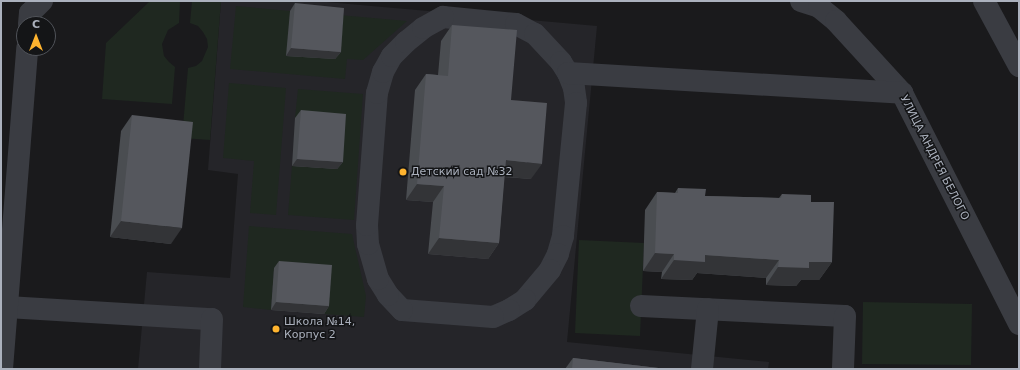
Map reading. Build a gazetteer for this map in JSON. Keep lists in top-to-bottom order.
{
  "streets": {
    "street": ["УЛИЦА АНДРЕЯ БЕЛОГО"]
  },
  "places": ["Детский сад №32", "Школа №14, Корпус 2"],
  "north": "top"
}
